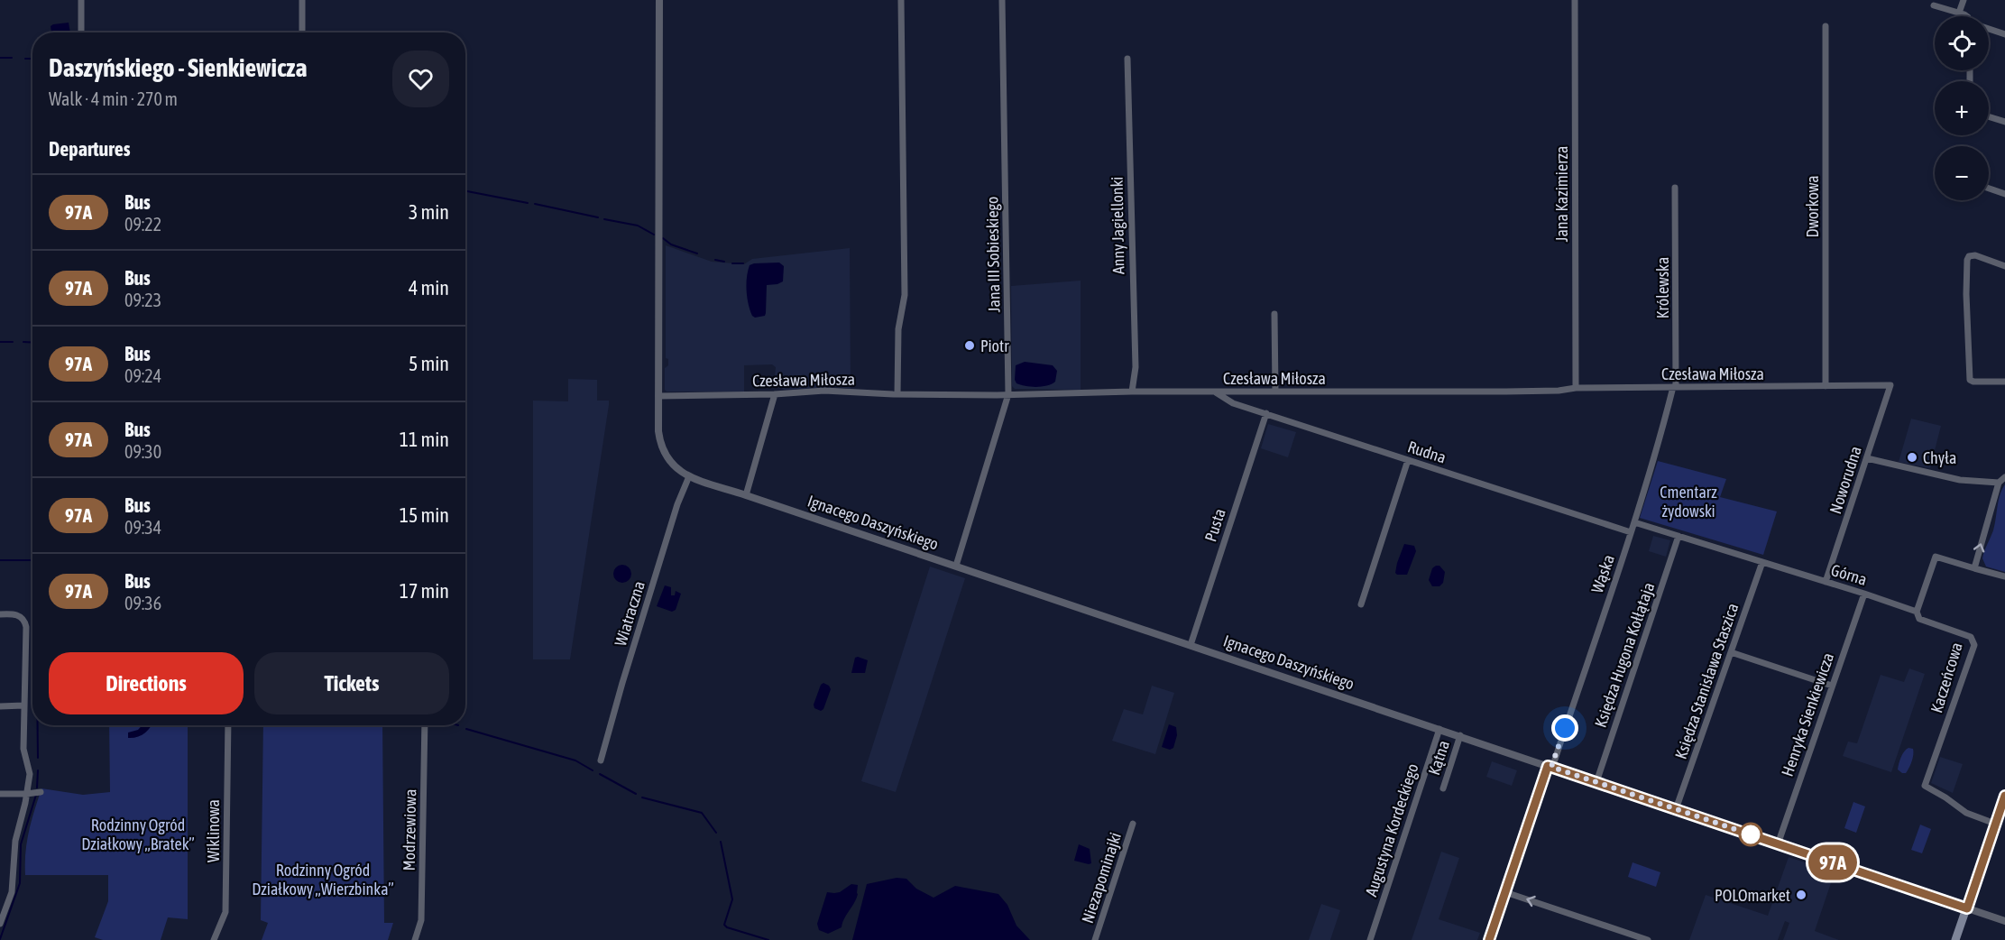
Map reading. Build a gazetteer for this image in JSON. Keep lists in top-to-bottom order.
{
  "streets": {
    "street": [
      "Jana Kazimierza",
      "Dworkowa",
      "Anny Jagiellonki",
      "Jana III Sobieskiego",
      "Królewska",
      "Czesława Miłosza",
      "Rudna",
      "Noworudna",
      "Ignacego Daszyńskiego",
      "Pusta",
      "Wąska",
      "Górna",
      "Wiatraczna",
      "Księdza Hugona Kołłątaja",
      "Kaczeńcowa",
      "Księdza Stanisława Staszica",
      "Henryka Sienkiewicza",
      "Kątna",
      "Modrzewiowa",
      "Augustyna Kordeckiego",
      "Wiklinowa",
      "Niezapominajki"
    ]
  },
  "crossings": [
    ["Jana Kazimierza", "Czesława Miłosza"],
    ["Dworkowa", "Czesława Miłosza"],
    ["Anny Jagiellonki", "Czesława Miłosza"],
    ["Jana III Sobieskiego", "Czesława Miłosza"],
    ["Jana III Sobieskiego", "Ignacego Daszyńskiego"],
    ["Królewska", "Czesława Miłosza"],
    ["Królewska", "Wąska"],
    ["Czesława Miłosza", "Rudna"],
    ["Czesława Miłosza", "Noworudna"],
    ["Czesława Miłosza", "Ignacego Daszyńskiego"],
    ["Czesława Miłosza", "Wąska"],
    ["Rudna", "Pusta"],
    ["Rudna", "Wąska"],
    ["Noworudna", "Górna"],
    ["Ignacego Daszyńskiego", "Pusta"],
    ["Ignacego Daszyńskiego", "Wąska"],
    ["Ignacego Daszyńskiego", "Wiatraczna"],
    ["Ignacego Daszyńskiego", "Księdza Hugona Kołłątaja"],
    ["Ignacego Daszyńskiego", "Księdza Stanisława Staszica"],
    ["Ignacego Daszyńskiego", "Henryka Sienkiewicza"],
    ["Ignacego Daszyńskiego", "Kątna"],
    ["Ignacego Daszyńskiego", "Augustyna Kordeckiego"],
    ["Górna", "Księdza Hugona Kołłątaja"],
    ["Górna", "Kaczeńcowa"],
    ["Górna", "Księdza Stanisława Staszica"],
    ["Górna", "Henryka Sienkiewicza"]
  ],
  "parks": ["Cmentarz żydowski", "Rodzinny Ogród Działkowy „Bratek”", "Rodzinny Ogród Działkowy „Wierzbinka”"],
  "places": ["Piotr", "Chyła", "POLOmarket"],
  "lines": ["bus line 97A"],
  "page": {
    "on_map": "97A",
    "map_buttons": ["+", "−"],
    "heading": [
      ["Daszyńskiego - Sienkiewicza", "Walk · 4 min · 270 m"],
      "Departures"
    ],
    "list": [
      {
        "mark": "97A",
        "name": "Bus",
        "note": "09:22",
        "value": "3 min"
      },
      {
        "mark": "97A",
        "name": "Bus",
        "note": "09:23",
        "value": "4 min"
      },
      {
        "mark": "97A",
        "name": "Bus",
        "note": "09:24",
        "value": "5 min"
      },
      {
        "mark": "97A",
        "name": "Bus",
        "note": "09:30",
        "value": "11 min"
      },
      {
        "mark": "97A",
        "name": "Bus",
        "note": "09:34",
        "value": "15 min"
      },
      {
        "mark": "97A",
        "name": "Bus",
        "note": "09:36",
        "value": "17 min"
      }
    ],
    "buttons": ["Directions", "Tickets"]
  }
}
